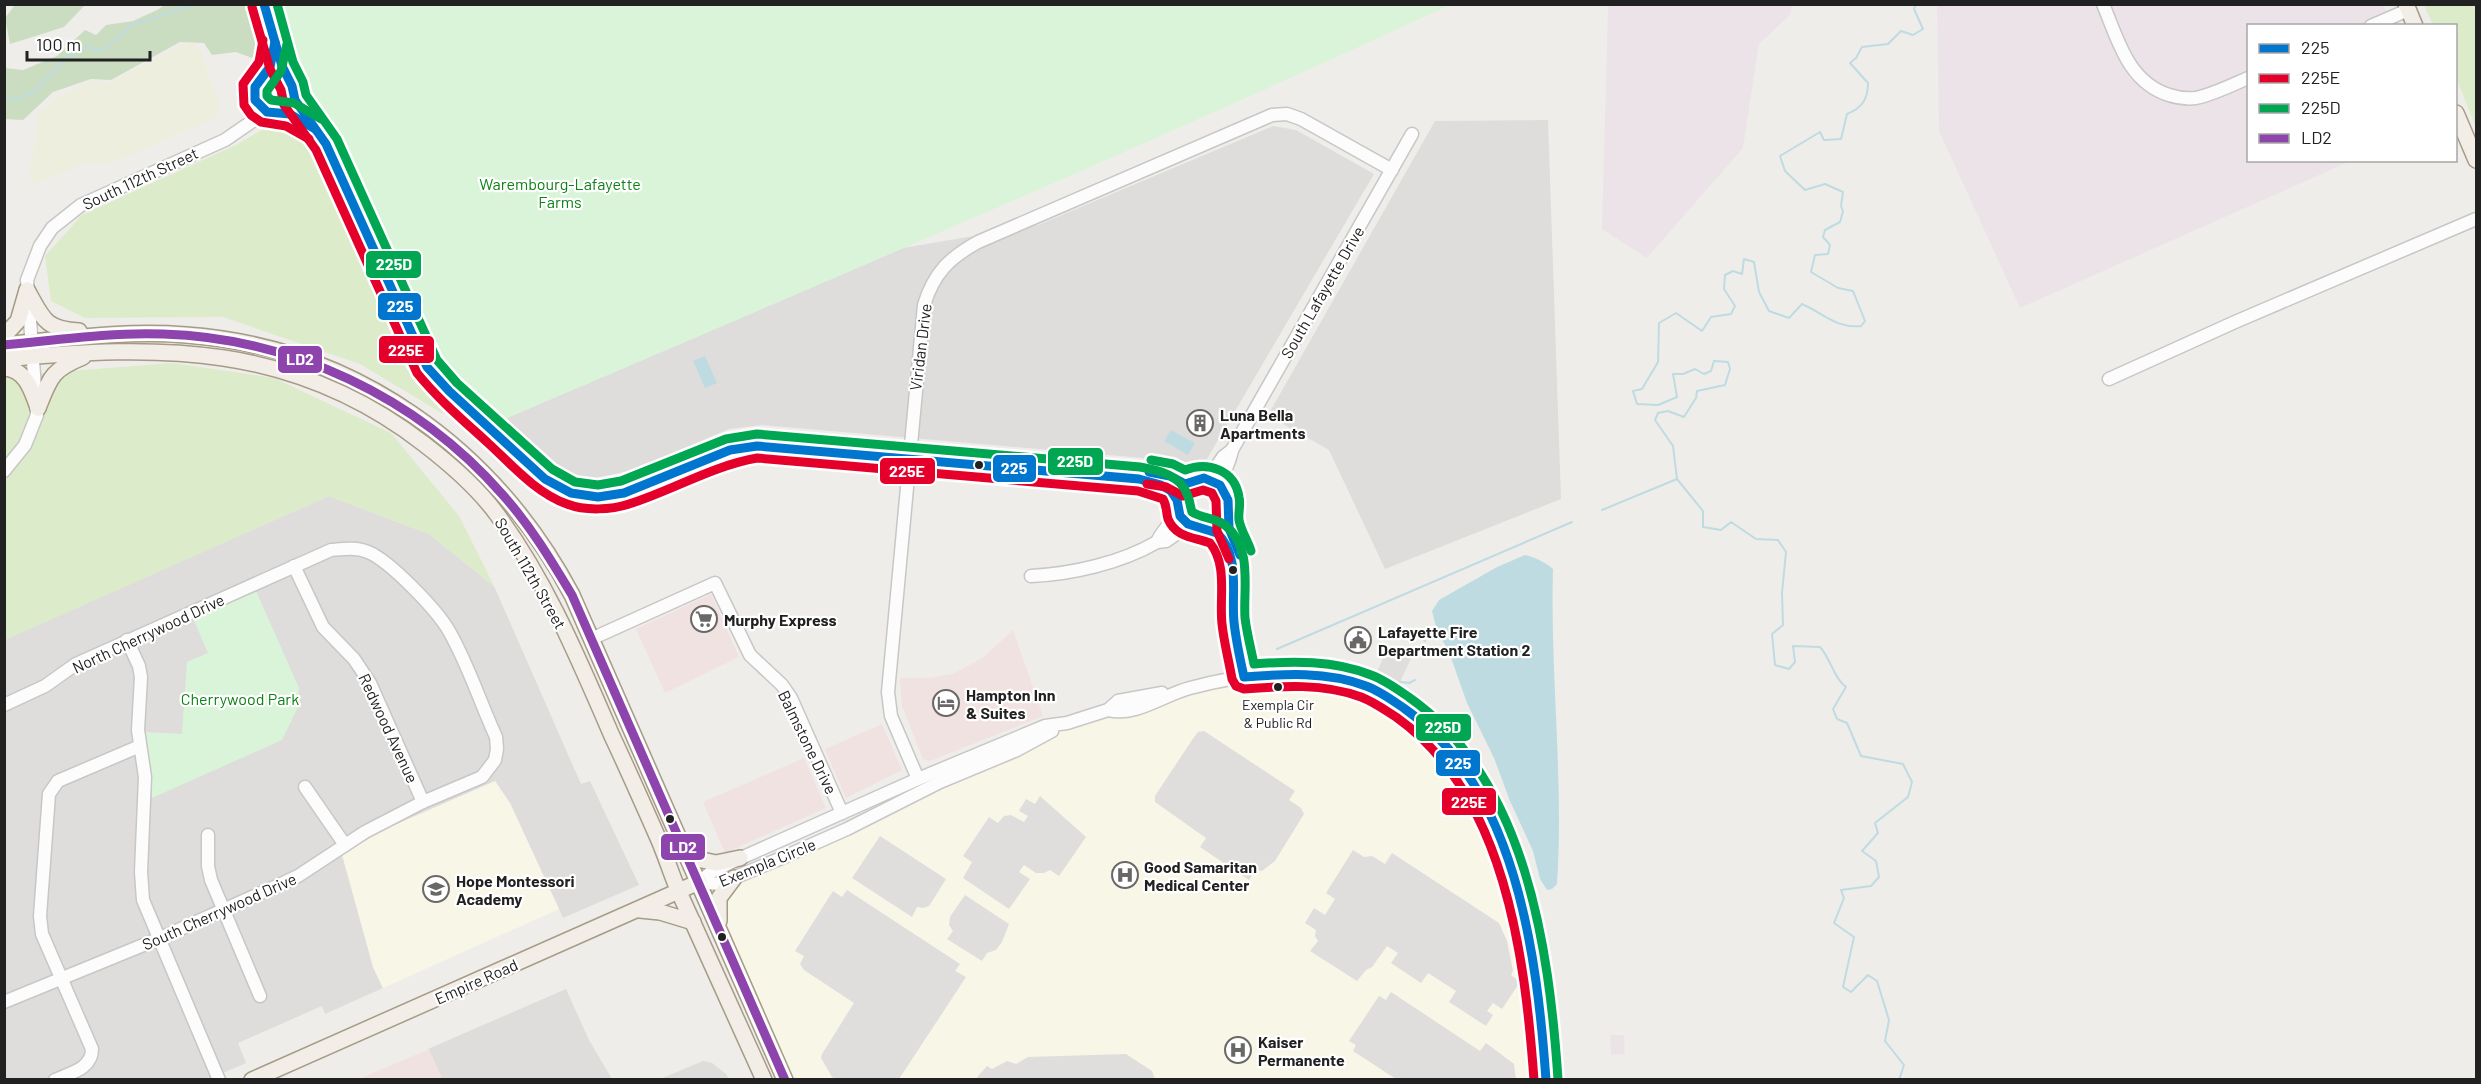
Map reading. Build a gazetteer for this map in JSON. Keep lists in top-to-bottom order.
{
  "streets": {
    "main road": ["South 112th Street", "Empire Road"],
    "street": [
      "South Lafayette Drive",
      "Viridan Drive",
      "North Cherrywood Drive",
      "Redwood Avenue",
      "Balmstone Drive",
      "Exempla Circle",
      "South Cherrywood Drive"
    ]
  },
  "crossings": [
    ["South 112th Street", "Balmstone Drive"],
    ["South 112th Street", "Exempla Circle"],
    ["South 112th Street", "Empire Road"],
    ["South Lafayette Drive", "Viridan Drive"],
    ["Viridan Drive", "Exempla Circle"],
    ["North Cherrywood Drive", "Redwood Avenue"],
    ["North Cherrywood Drive", "South Cherrywood Drive"],
    ["Redwood Avenue", "South Cherrywood Drive"],
    ["Balmstone Drive", "Exempla Circle"],
    ["Exempla Circle", "Empire Road"]
  ],
  "parks": ["Warembourg-Lafayette Farms", "Cherrywood Park"],
  "places": {
    "building": ["Luna Bella Apartments"],
    "supermarket": ["Murphy Express"],
    "public building": ["Lafayette Fire Department Station 2"],
    "other": ["Exempla Cir & Public Rd"],
    "hotel": ["Hampton Inn & Suites"],
    "hospital": ["Good Samaritan Medical Center", "Kaiser Permanente"],
    "school or university": ["Hope Montessori Academy"]
  },
  "lines": [
    "transit line 225",
    "transit line 225D",
    "transit line 225E",
    "transit line LD2"
  ],
  "legend": [
    "225",
    "225E",
    "225D",
    "LD2"
  ],
  "scale_bar": "100 m"
}
